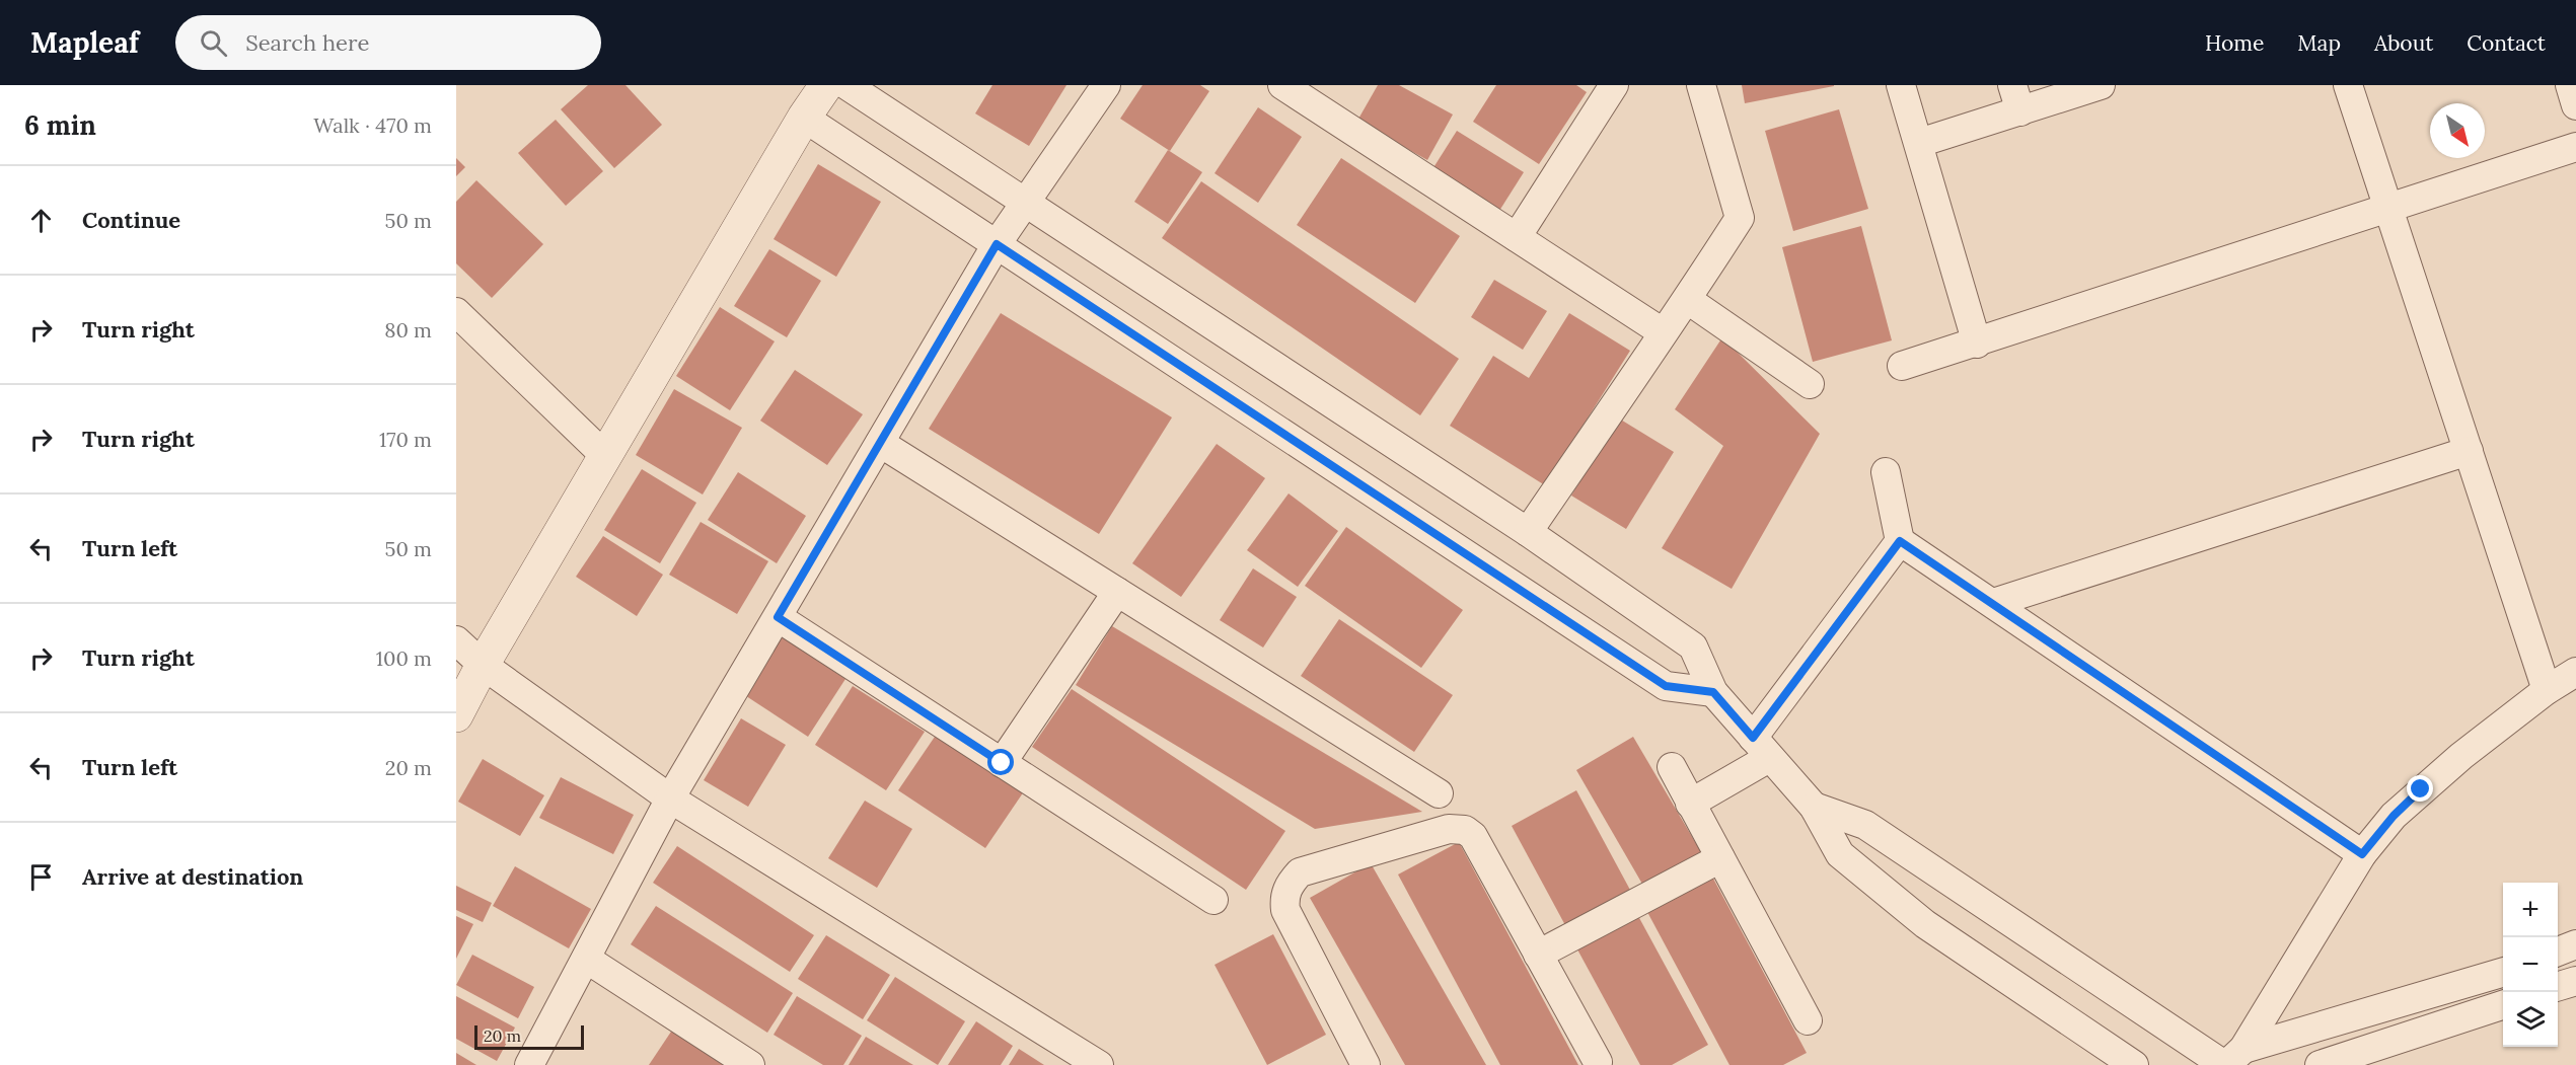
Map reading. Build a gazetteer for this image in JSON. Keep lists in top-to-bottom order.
{
  "scale_bar": "20 m",
  "north": "bottom right",
  "page": {
    "header": "Mapleaf",
    "search": "Search here",
    "nav": [
      "Home",
      "Map",
      "About",
      "Contact"
    ],
    "heading": ["6 min", "Walk · 470 m"],
    "list": [
      ["Continue", "50 m"],
      ["Turn right", "80 m"],
      ["Turn right", "170 m"],
      ["Turn left", "50 m"],
      ["Turn right", "100 m"],
      ["Turn left", "20 m"],
      "Arrive at destination"
    ],
    "map_buttons": ["+", "−"],
    "scale": "20 m"
  }
}
